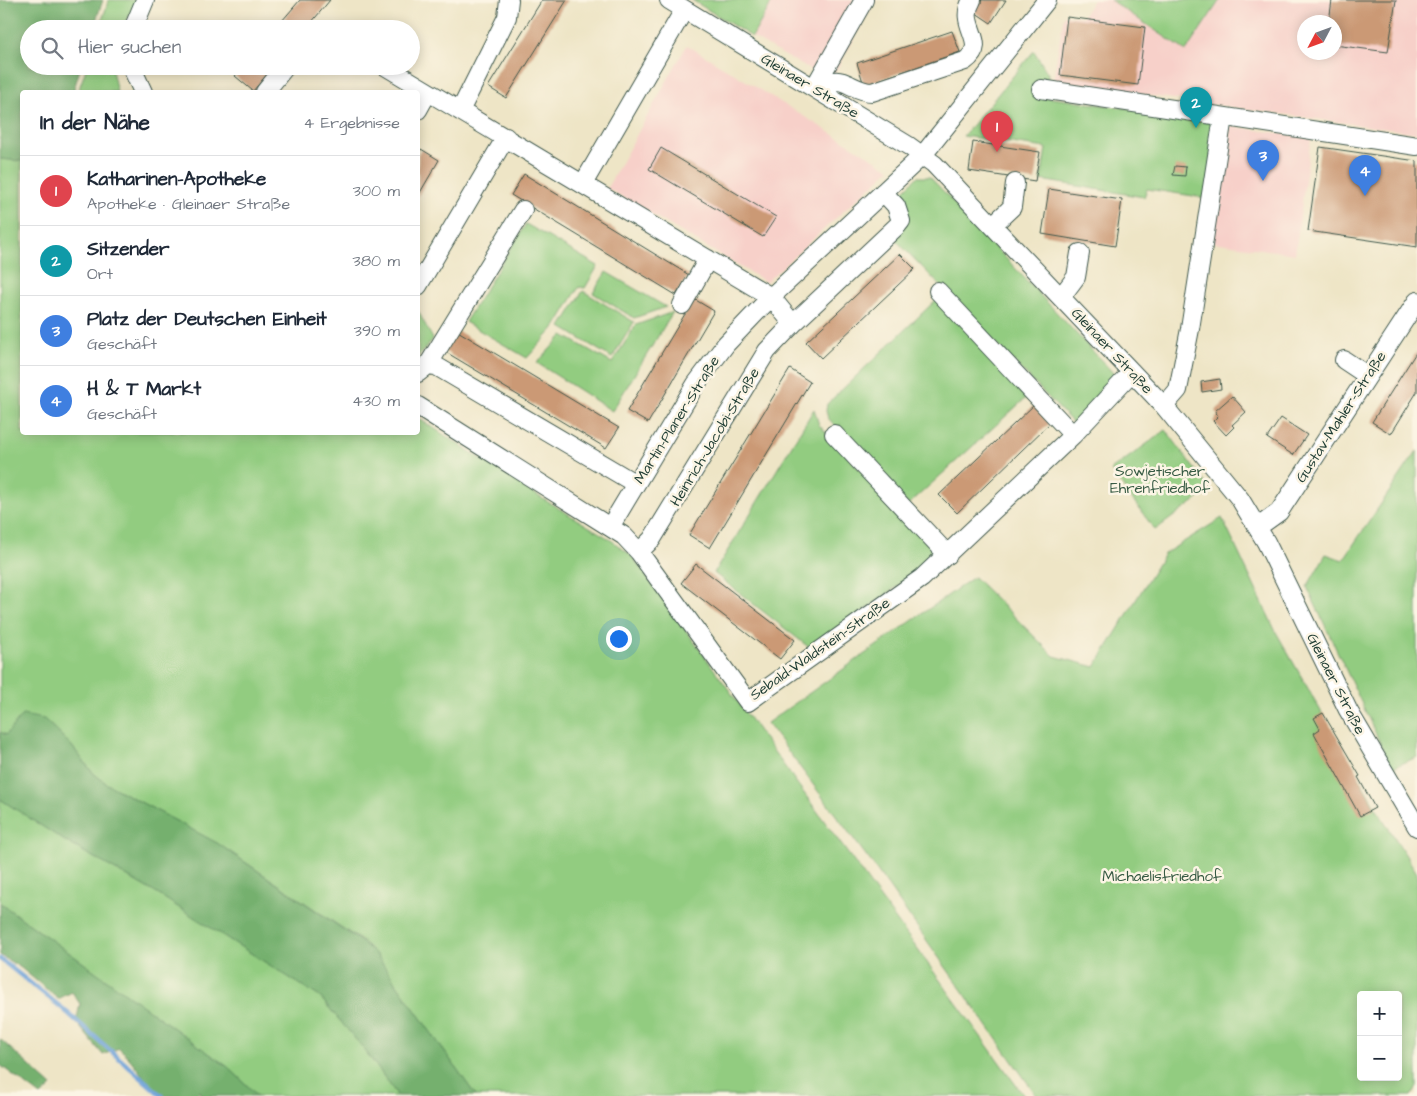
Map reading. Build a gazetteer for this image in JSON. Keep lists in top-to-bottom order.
{
  "streets": {
    "street": [
      "Gleinaer Straße",
      "Gustav-Mahler-Straße",
      "Martin-Planer-Straße",
      "Heinrich-Jacobi-Straße",
      "Sebald-Waldstein-Straße"
    ]
  },
  "crossings": [
    ["Gleinaer Straße", "Gustav-Mahler-Straße"],
    ["Gleinaer Straße", "Martin-Planer-Straße"],
    ["Gleinaer Straße", "Sebald-Waldstein-Straße"],
    ["Martin-Planer-Straße", "Heinrich-Jacobi-Straße"],
    ["Martin-Planer-Straße", "Sebald-Waldstein-Straße"],
    ["Heinrich-Jacobi-Straße", "Sebald-Waldstein-Straße"]
  ],
  "parks": ["Sowjetischer Ehrenfriedhof", "Michaelisfriedhof"],
  "north": "bottom left",
  "page": {
    "search": "Hier suchen",
    "pins": [
      "2",
      "1",
      "3",
      "4"
    ],
    "heading": ["In der Nähe", "4 Ergebnisse"],
    "list": [
      {
        "mark": "1",
        "name": "Katharinen-Apotheke",
        "note": "Apotheke · Gleinaer Straße",
        "value": "300 m"
      },
      {
        "mark": "2",
        "name": "Sitzender",
        "note": "Ort",
        "value": "380 m"
      },
      {
        "mark": "3",
        "name": "Platz der Deutschen Einheit",
        "note": "Geschäft",
        "value": "390 m"
      },
      {
        "mark": "4",
        "name": "H & T Markt",
        "note": "Geschäft",
        "value": "430 m"
      }
    ],
    "map_buttons": ["+", "−"]
  }
}
